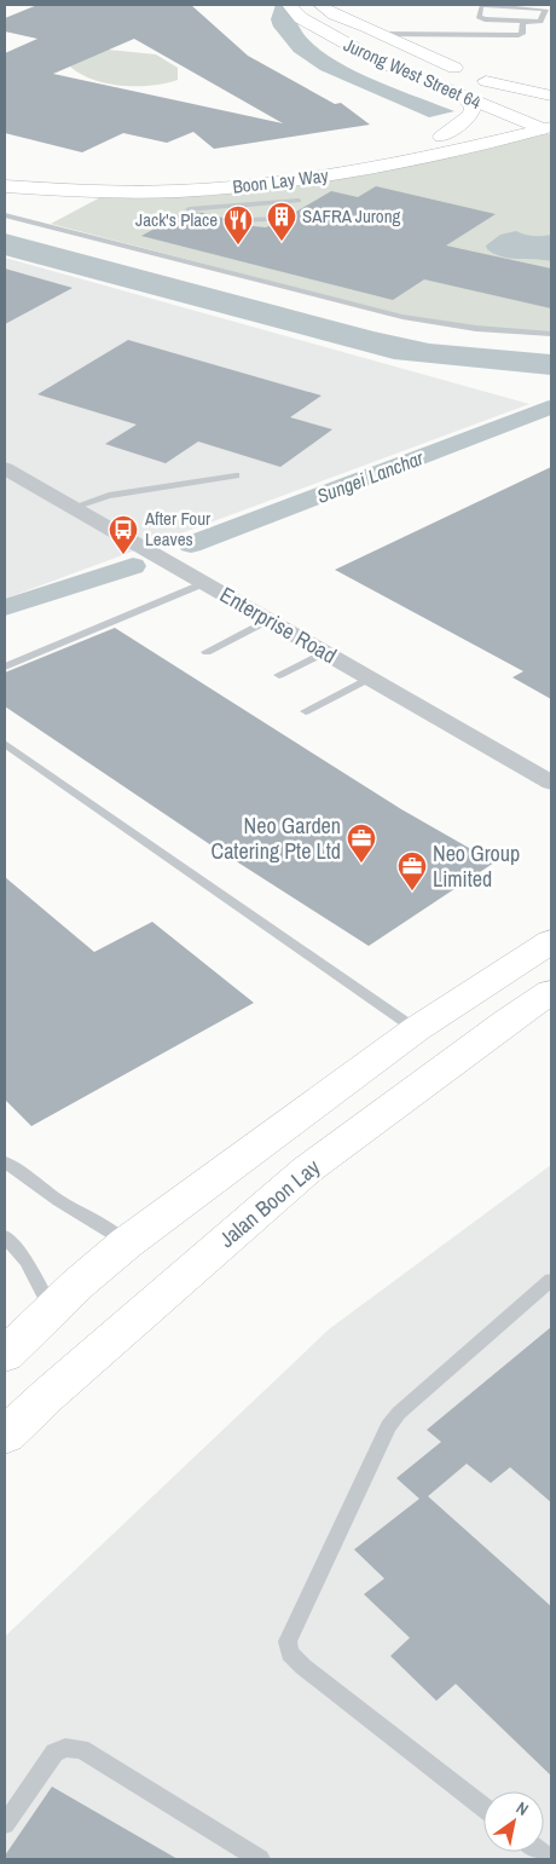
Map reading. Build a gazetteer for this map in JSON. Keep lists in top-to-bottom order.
{
  "streets": {
    "main road": ["Jurong West Street 64", "Boon Lay Way", "Jalan Boon Lay"],
    "street": ["Enterprise Road"]
  },
  "crossings": [
    ["Jurong West Street 64", "Boon Lay Way"]
  ],
  "water": ["Sungei Lanchar"],
  "places": {
    "building": ["SAFRA Jurong"],
    "restaurant": ["Jack's Place"],
    "bus stop": ["After Four Leaves"],
    "office": ["Neo Garden Catering Pte Ltd", "Neo Group Limited"]
  },
  "north": "top right"
}
